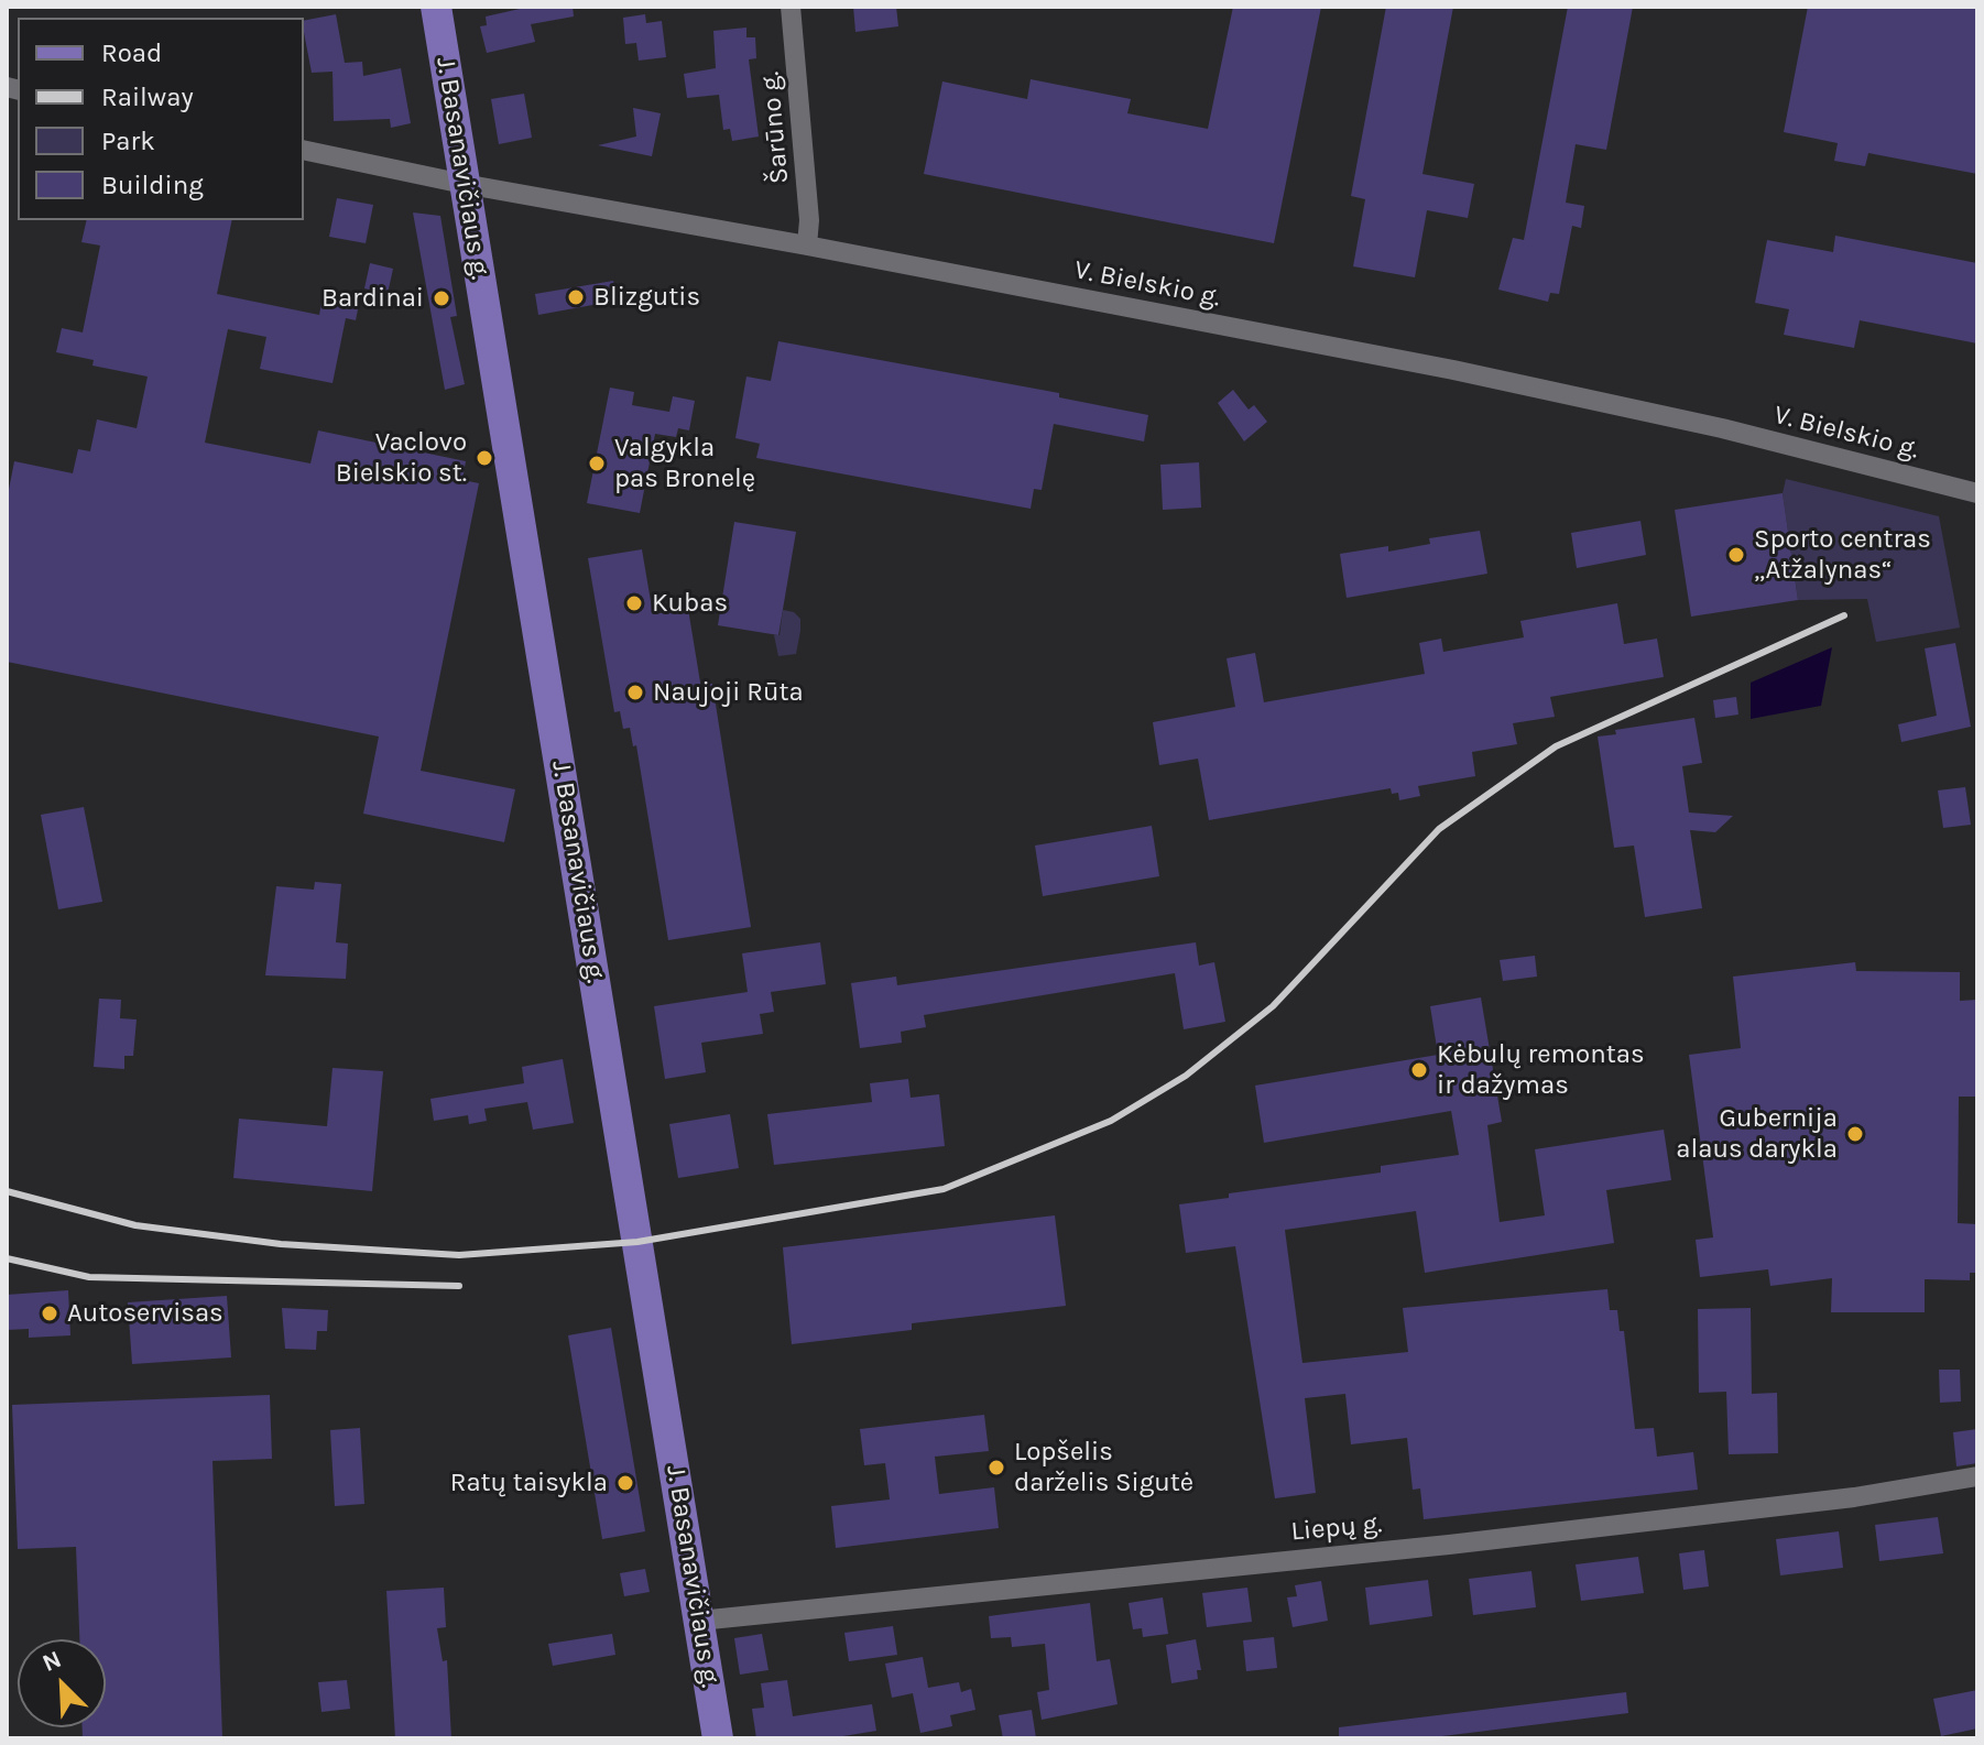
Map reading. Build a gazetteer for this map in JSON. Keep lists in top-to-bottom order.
{
  "streets": {
    "main road": ["J. Basanavičiaus g."],
    "street": ["Šarūno g.", "V. Bielskio g.", "Liepų g."]
  },
  "crossings": [
    ["Šarūno g.", "V. Bielskio g."],
    ["J. Basanavičiaus g.", "V. Bielskio g."],
    ["J. Basanavičiaus g.", "Liepų g."]
  ],
  "places": [
    "Blizgutis",
    "Bardinai",
    "Vaclovo Bielskio st.",
    "Valgykla pas Bronelę",
    "Sporto centras „Atžalynas“",
    "Kubas",
    "Naujoji Rūta",
    "Kėbulų remontas ir dažymas",
    "Gubernija alaus darykla",
    "Autoservisas",
    "Lopšelis darželis Sigutė",
    "Ratų taisykla"
  ],
  "legend": [
    "Road",
    "Railway",
    "Park",
    "Building"
  ],
  "north": "top left"
}
